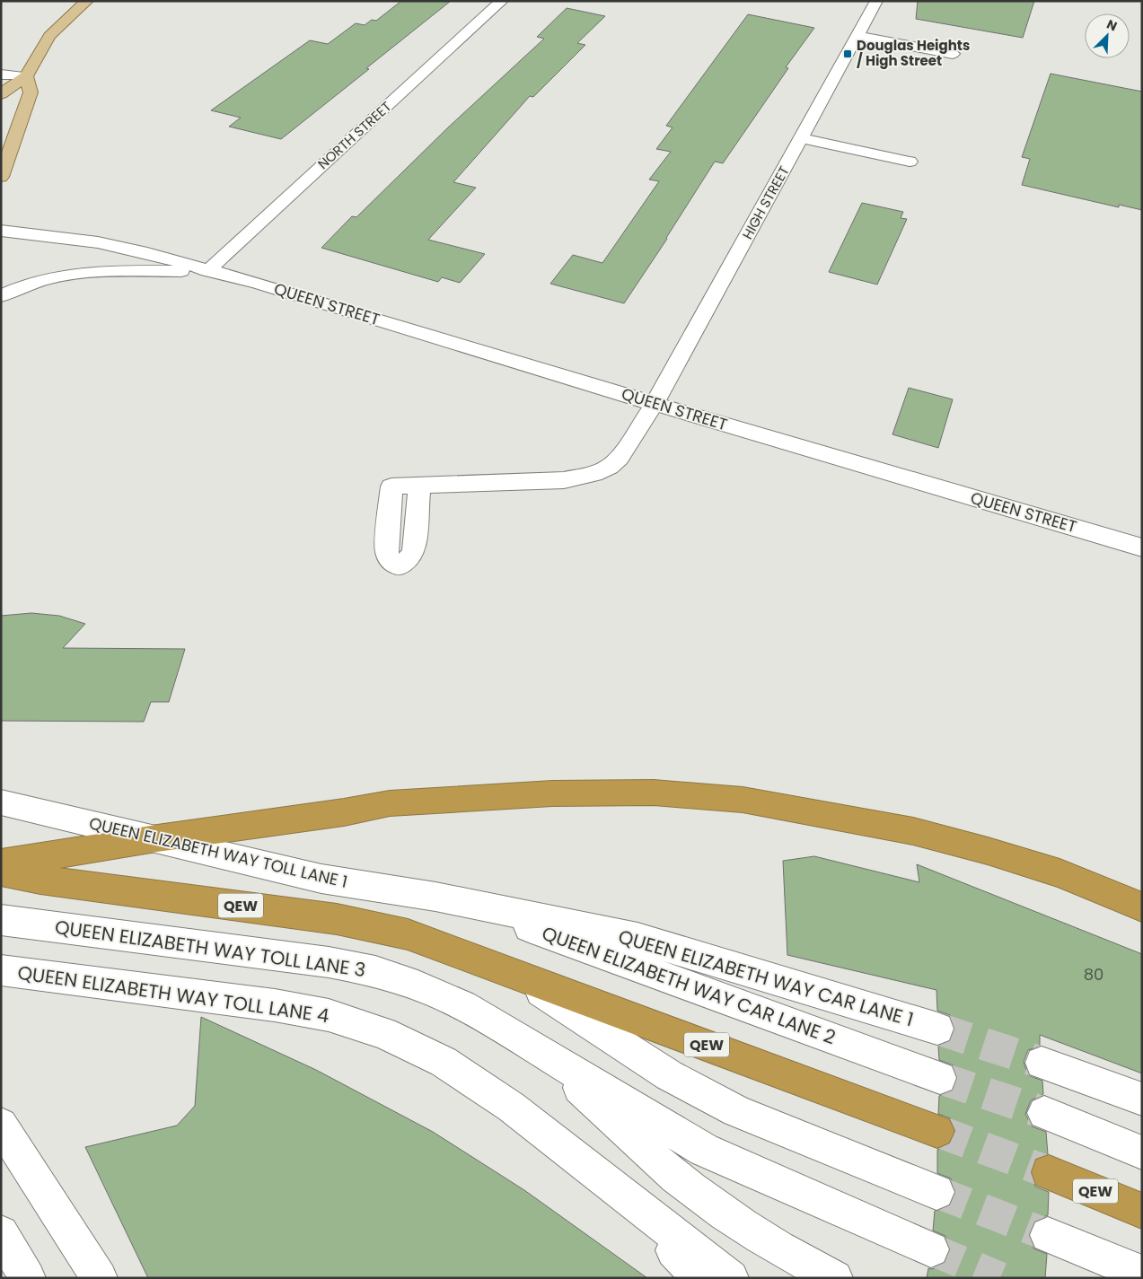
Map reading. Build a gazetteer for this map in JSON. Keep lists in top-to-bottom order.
{
  "streets": {
    "highway": ["QEW"],
    "street": [
      "NORTH STREET",
      "HIGH STREET",
      "QUEEN STREET",
      "QUEEN ELIZABETH WAY TOLL LANE 1",
      "QUEEN ELIZABETH WAY TOLL LANE 3",
      "QUEEN ELIZABETH WAY CAR LANE 1",
      "QUEEN ELIZABETH WAY CAR LANE 2",
      "QUEEN ELIZABETH WAY TOLL LANE 4"
    ]
  },
  "crossings": [
    ["NORTH STREET", "QUEEN STREET"],
    ["HIGH STREET", "QUEEN STREET"],
    ["QUEEN ELIZABETH WAY TOLL LANE 1", "QUEEN ELIZABETH WAY CAR LANE 1"],
    ["QUEEN ELIZABETH WAY TOLL LANE 1", "QUEEN ELIZABETH WAY CAR LANE 2"],
    ["QUEEN ELIZABETH WAY CAR LANE 1", "QUEEN ELIZABETH WAY CAR LANE 2"]
  ],
  "places": {
    "transit": ["Douglas Heights / High Street"]
  },
  "house_numbers": ["80"],
  "north": "top right"
}
